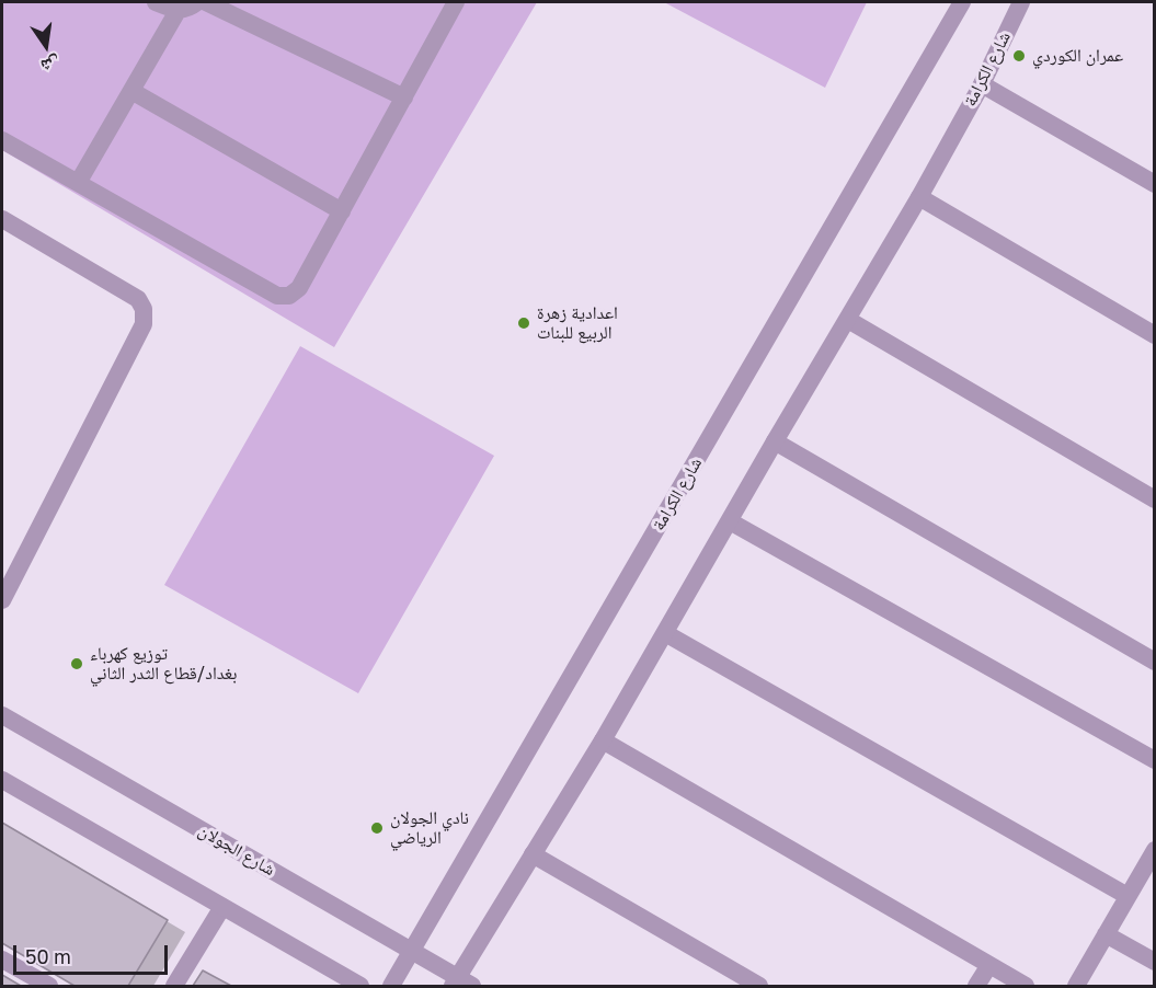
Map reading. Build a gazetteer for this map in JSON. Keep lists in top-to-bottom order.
{
  "streets": {
    "street": ["شارع الكرامة", "شارع الجولان"]
  },
  "crossings": [
    ["شارع الكرامة", "شارع الجولان"]
  ],
  "places": [
    "عمران الكوردي",
    "اعدادية زهرة الربيع للبنات",
    "توزيع كهرباء بغداد/قطاع الثدر الثاني",
    "نادي الجولان الرياضي"
  ],
  "scale_bar": "50 m",
  "north": "bottom"
}
